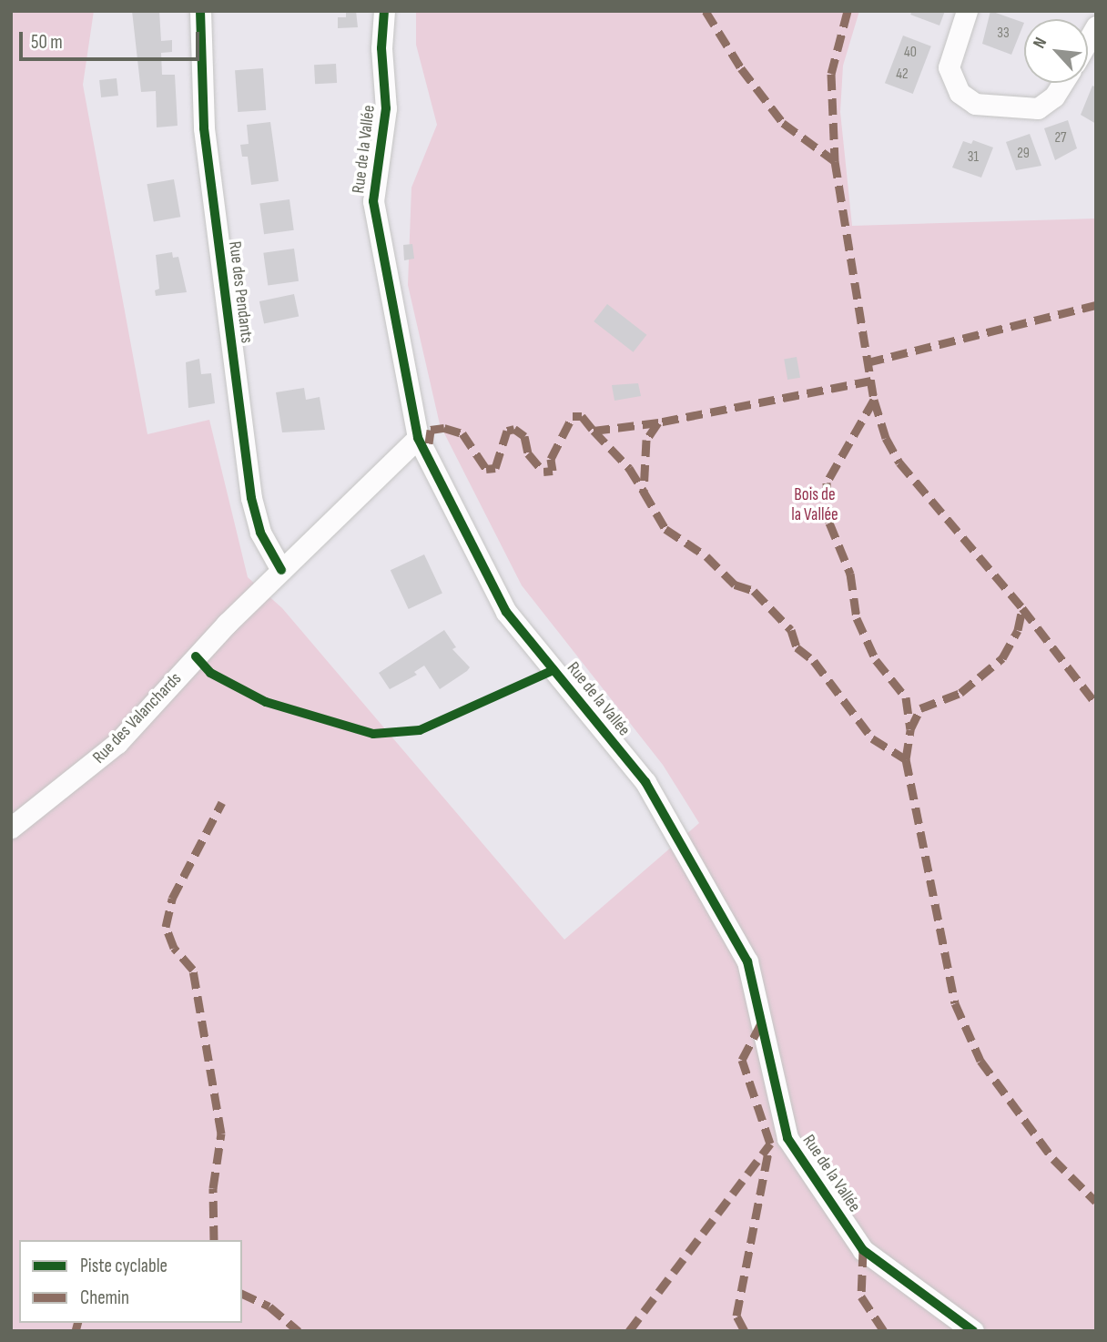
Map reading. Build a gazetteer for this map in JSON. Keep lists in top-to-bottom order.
{
  "streets": {
    "street": ["Rue de la Vallée", "Rue des Pendants", "Rue des Valanchards"]
  },
  "crossings": [
    ["Rue de la Vallée", "Rue des Valanchards"],
    ["Rue des Pendants", "Rue des Valanchards"]
  ],
  "parks": ["Bois de la Vallée"],
  "house_numbers": [
    "33",
    "40",
    "42",
    "27",
    "29",
    "31"
  ],
  "legend": ["Piste cyclable", "Chemin"],
  "scale_bar": "50 m",
  "north": "top left"
}
